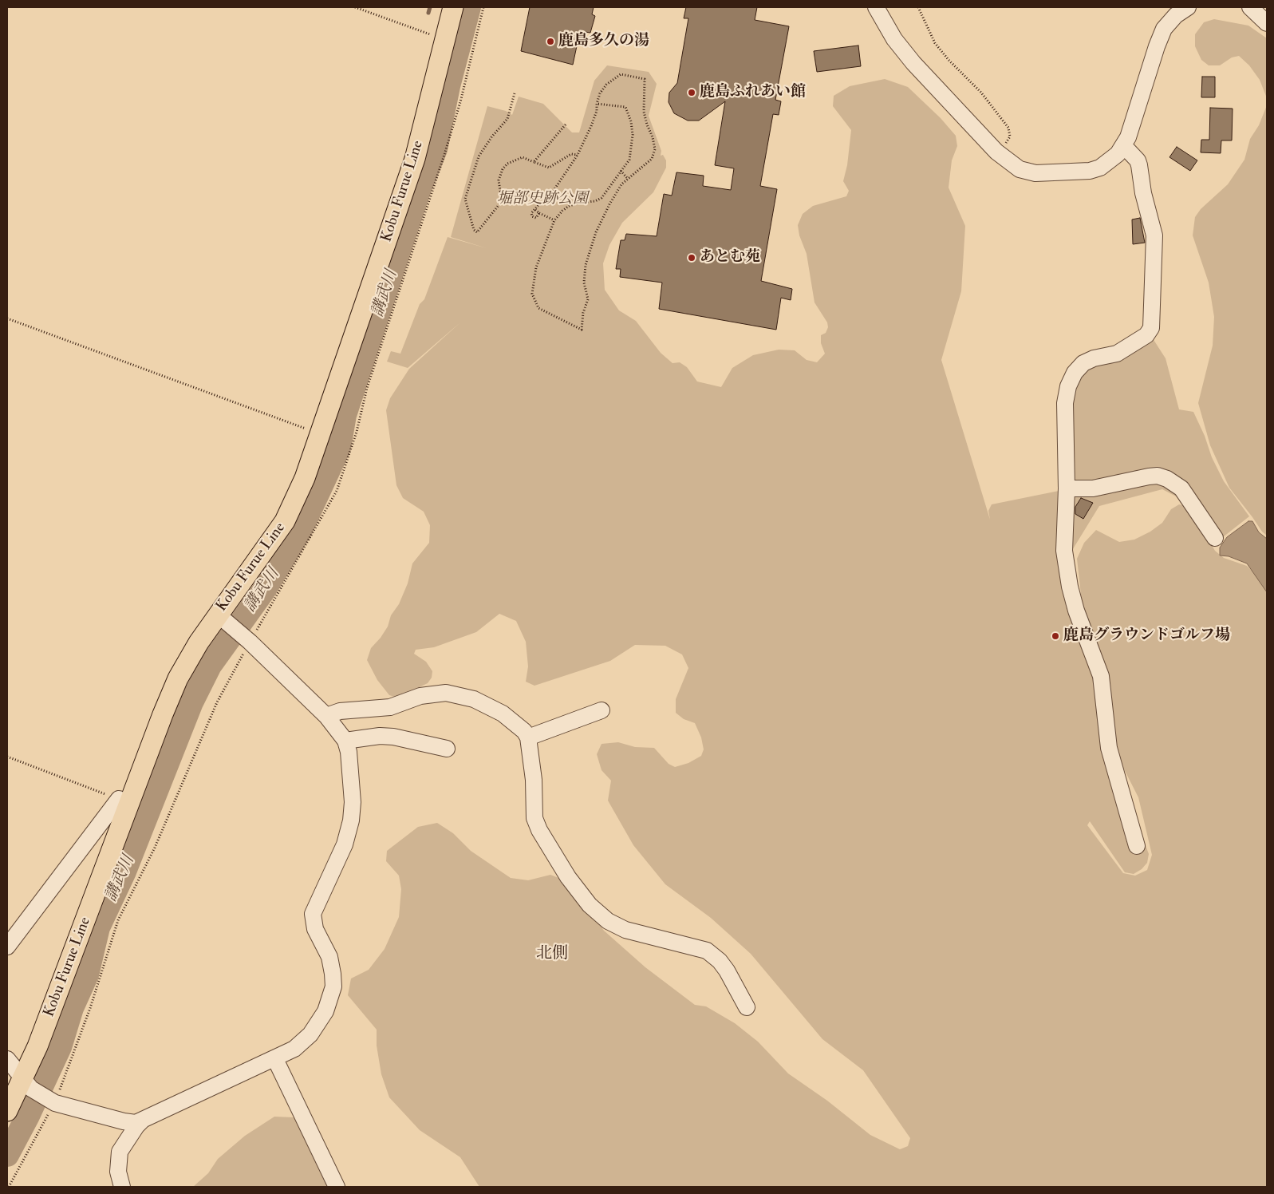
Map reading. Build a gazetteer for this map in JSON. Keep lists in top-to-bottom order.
{
  "streets": {
    "main road": ["Kobu Furue Line"]
  },
  "districts": ["北側"],
  "water": ["講武川"],
  "parks": ["堀部史跡公園"],
  "places": [
    "鹿島多久の湯",
    "鹿島ふれあい館",
    "あとむ苑",
    "鹿島グラウンドゴルフ場"
  ]
}
